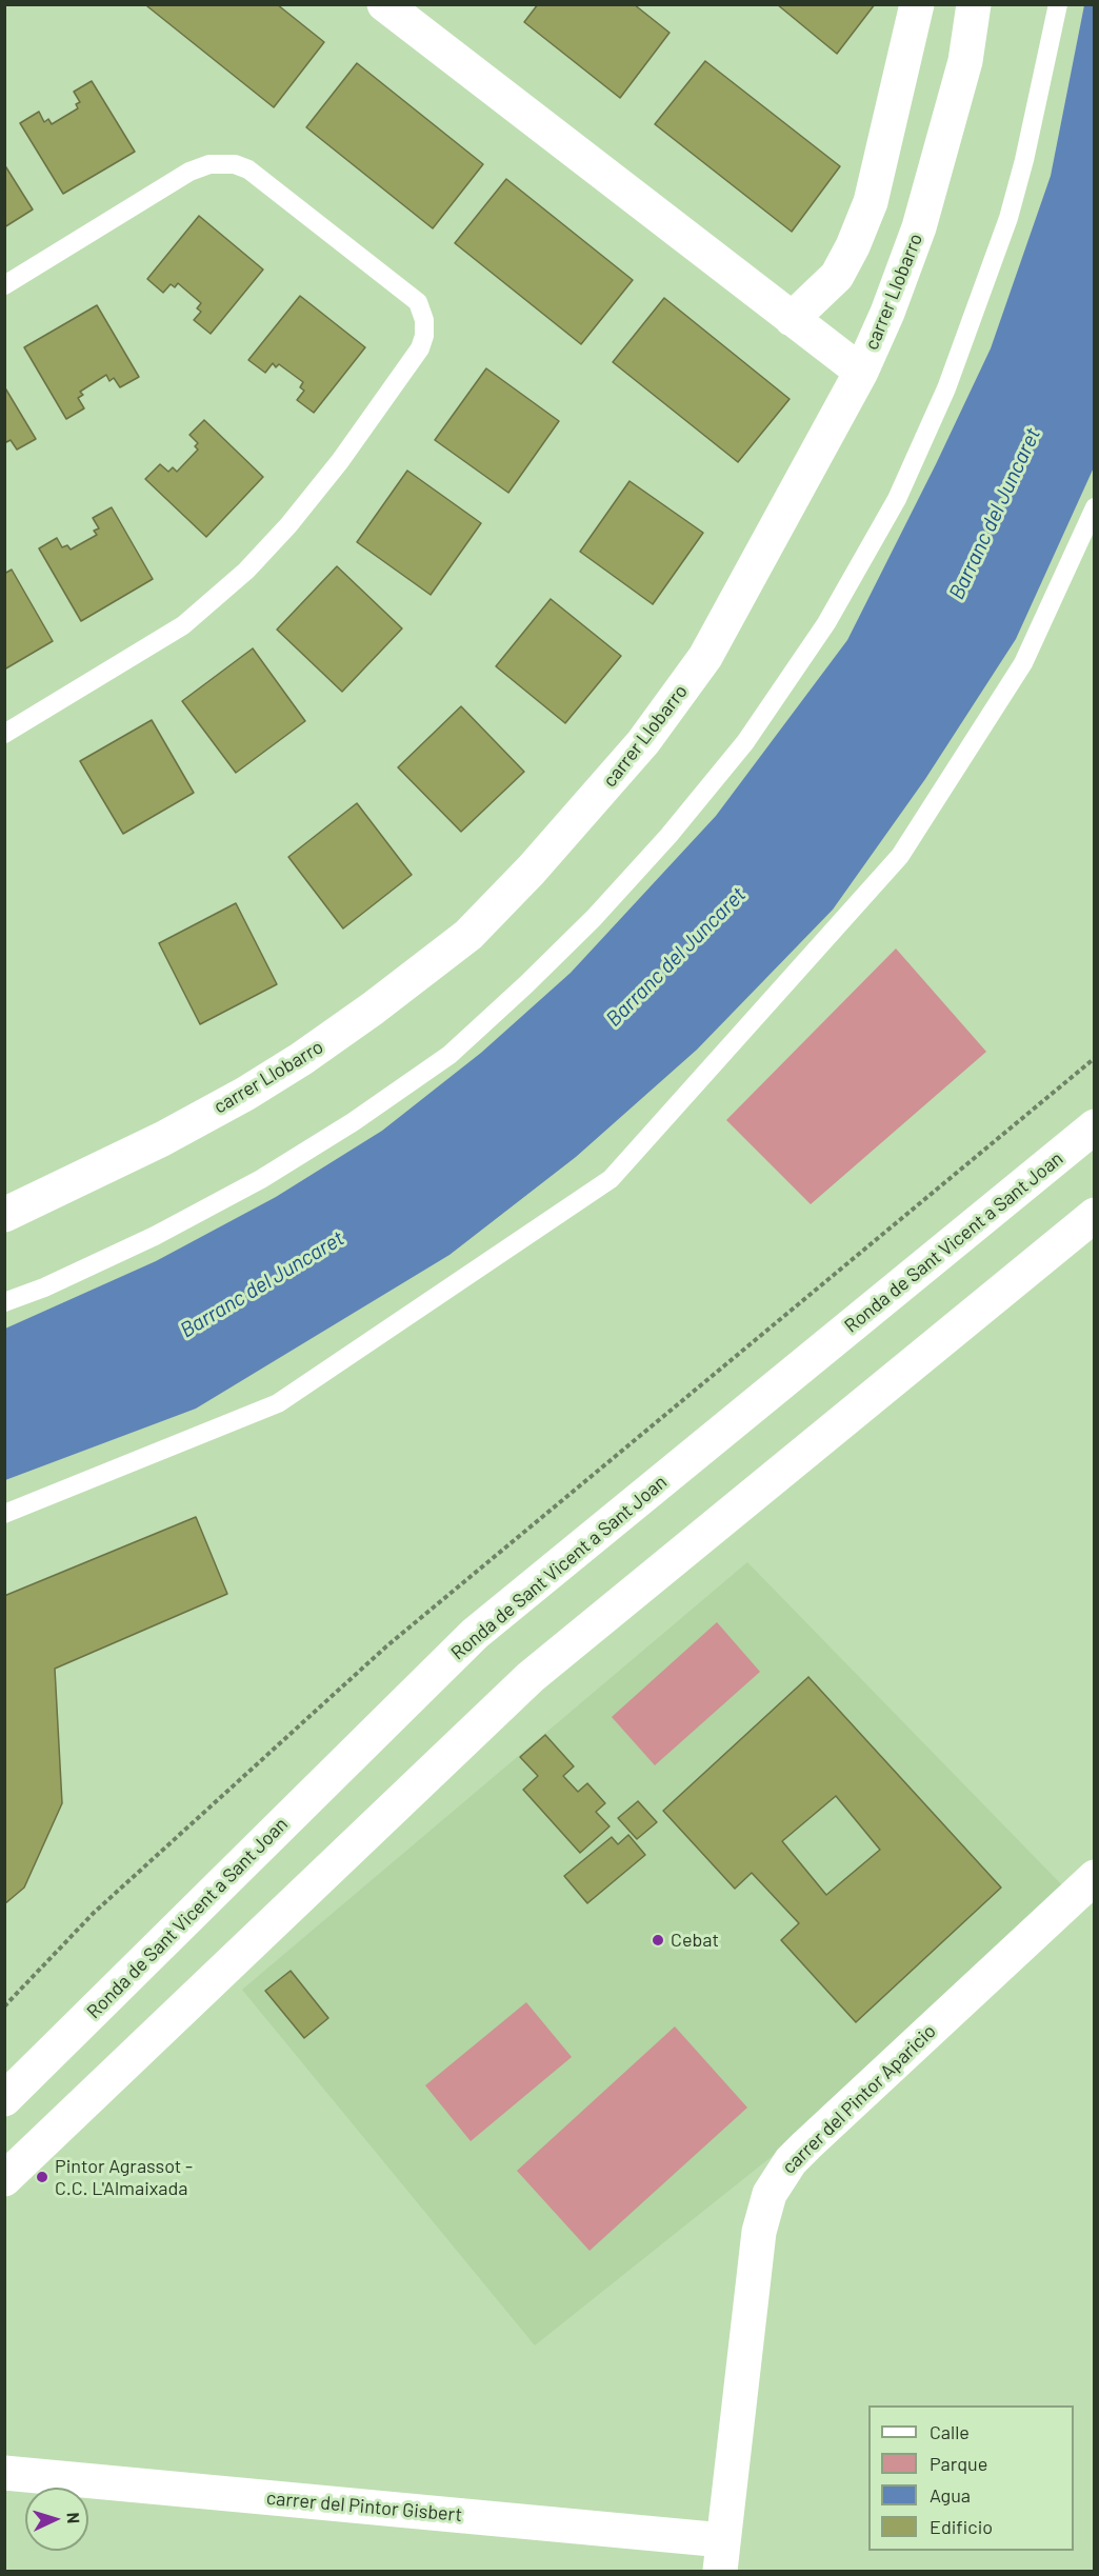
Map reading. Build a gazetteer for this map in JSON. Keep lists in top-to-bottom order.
{
  "streets": {
    "street": [
      "carrer Llobarro",
      "Ronda de Sant Vicent a Sant Joan",
      "carrer del Pintor Aparicio",
      "carrer del Pintor Gisbert"
    ]
  },
  "crossings": [
    ["carrer del Pintor Aparicio", "carrer del Pintor Gisbert"]
  ],
  "water": ["Barranc del Juncaret"],
  "places": ["Cebat", "Pintor Agrassot - C.C. L'Almaixada"],
  "legend": [
    "Calle",
    "Parque",
    "Agua",
    "Edificio"
  ],
  "north": "right"
}
